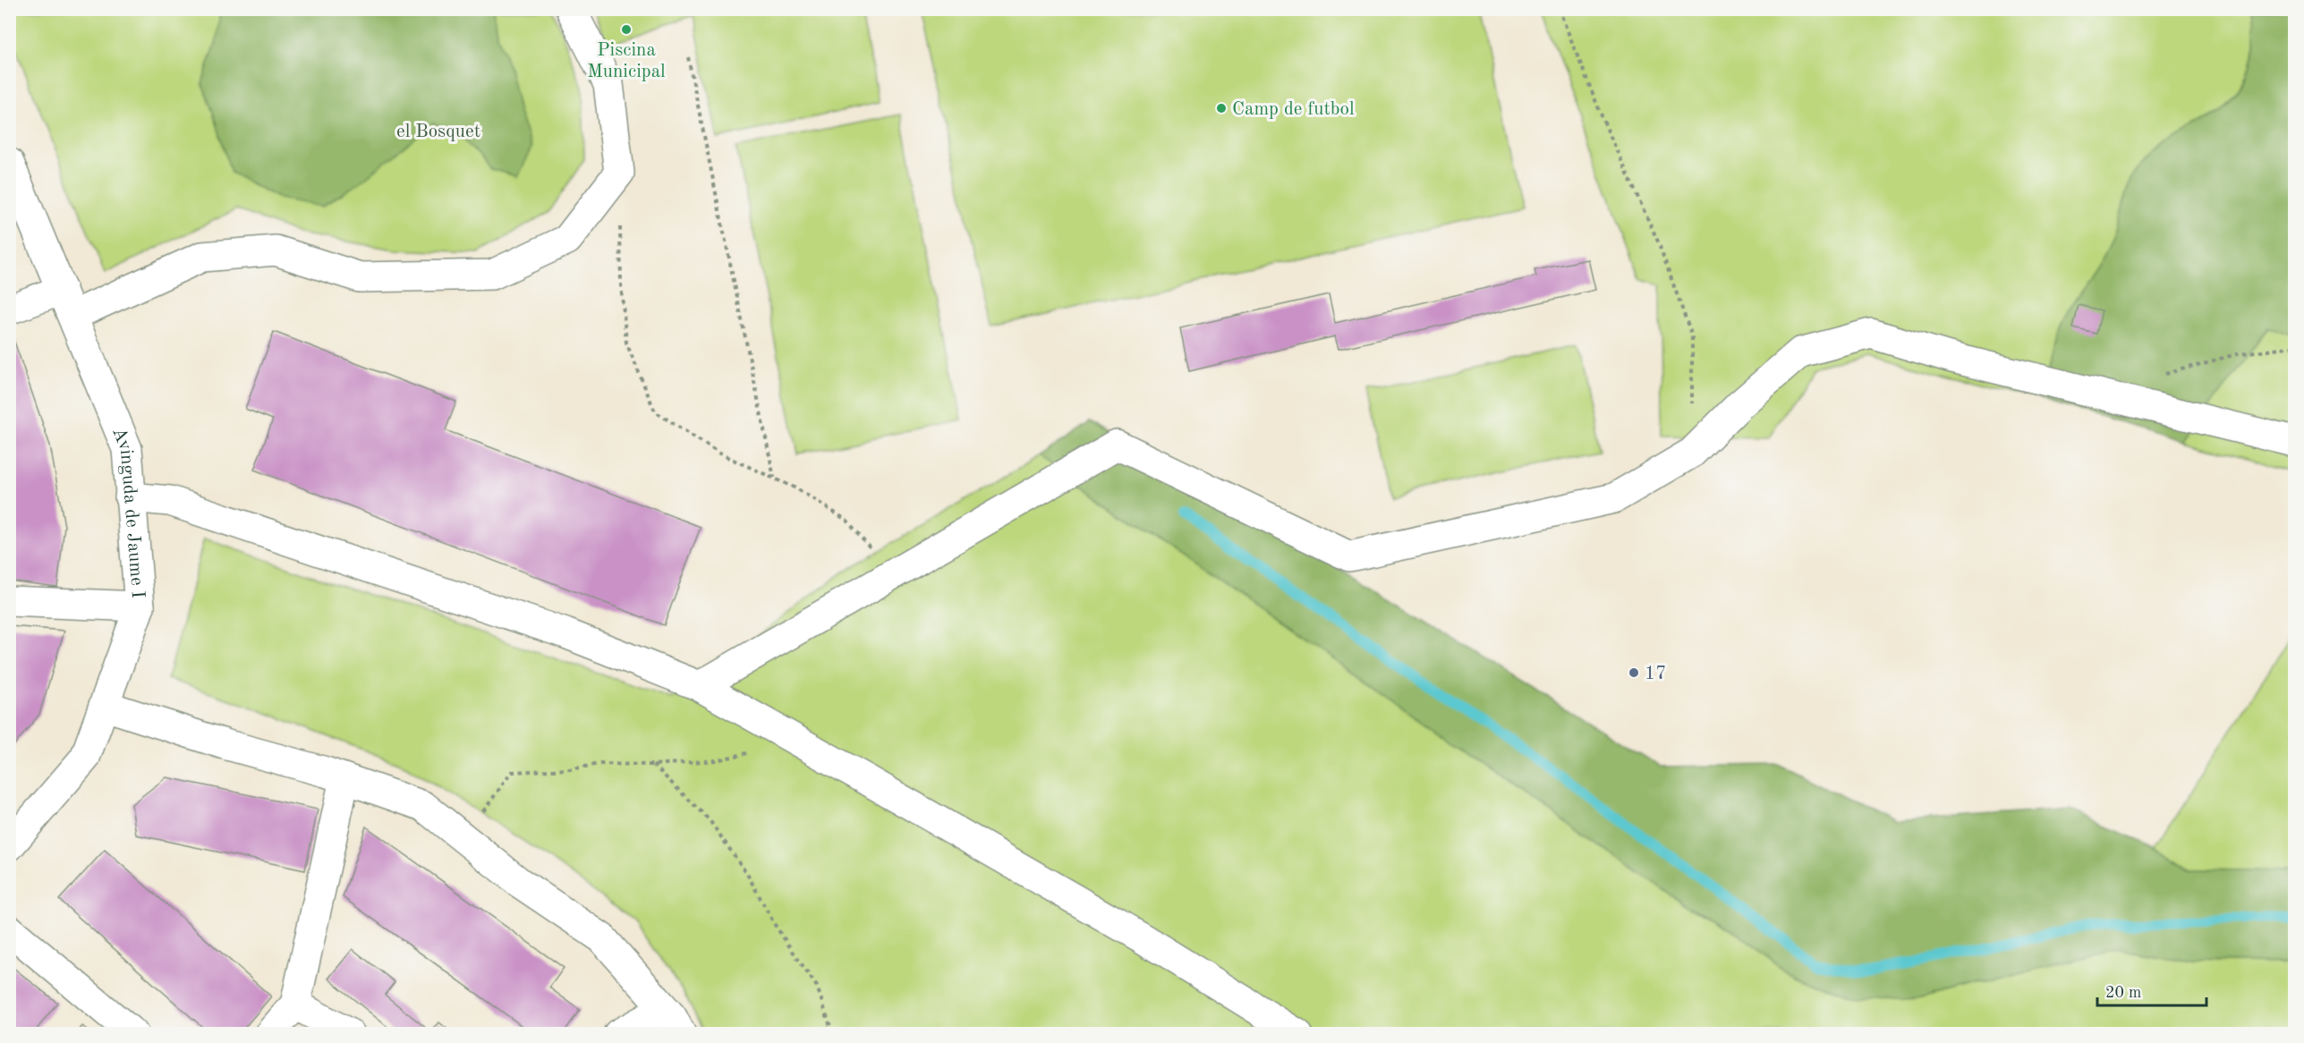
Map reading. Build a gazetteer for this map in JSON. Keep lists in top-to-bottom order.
{
  "streets": {
    "street": ["Avinguda de Jaume I"]
  },
  "parks": ["el Bosquet"],
  "places": ["Piscina Municipal", "Camp de futbol", "17"],
  "scale_bar": "20 m"
}
